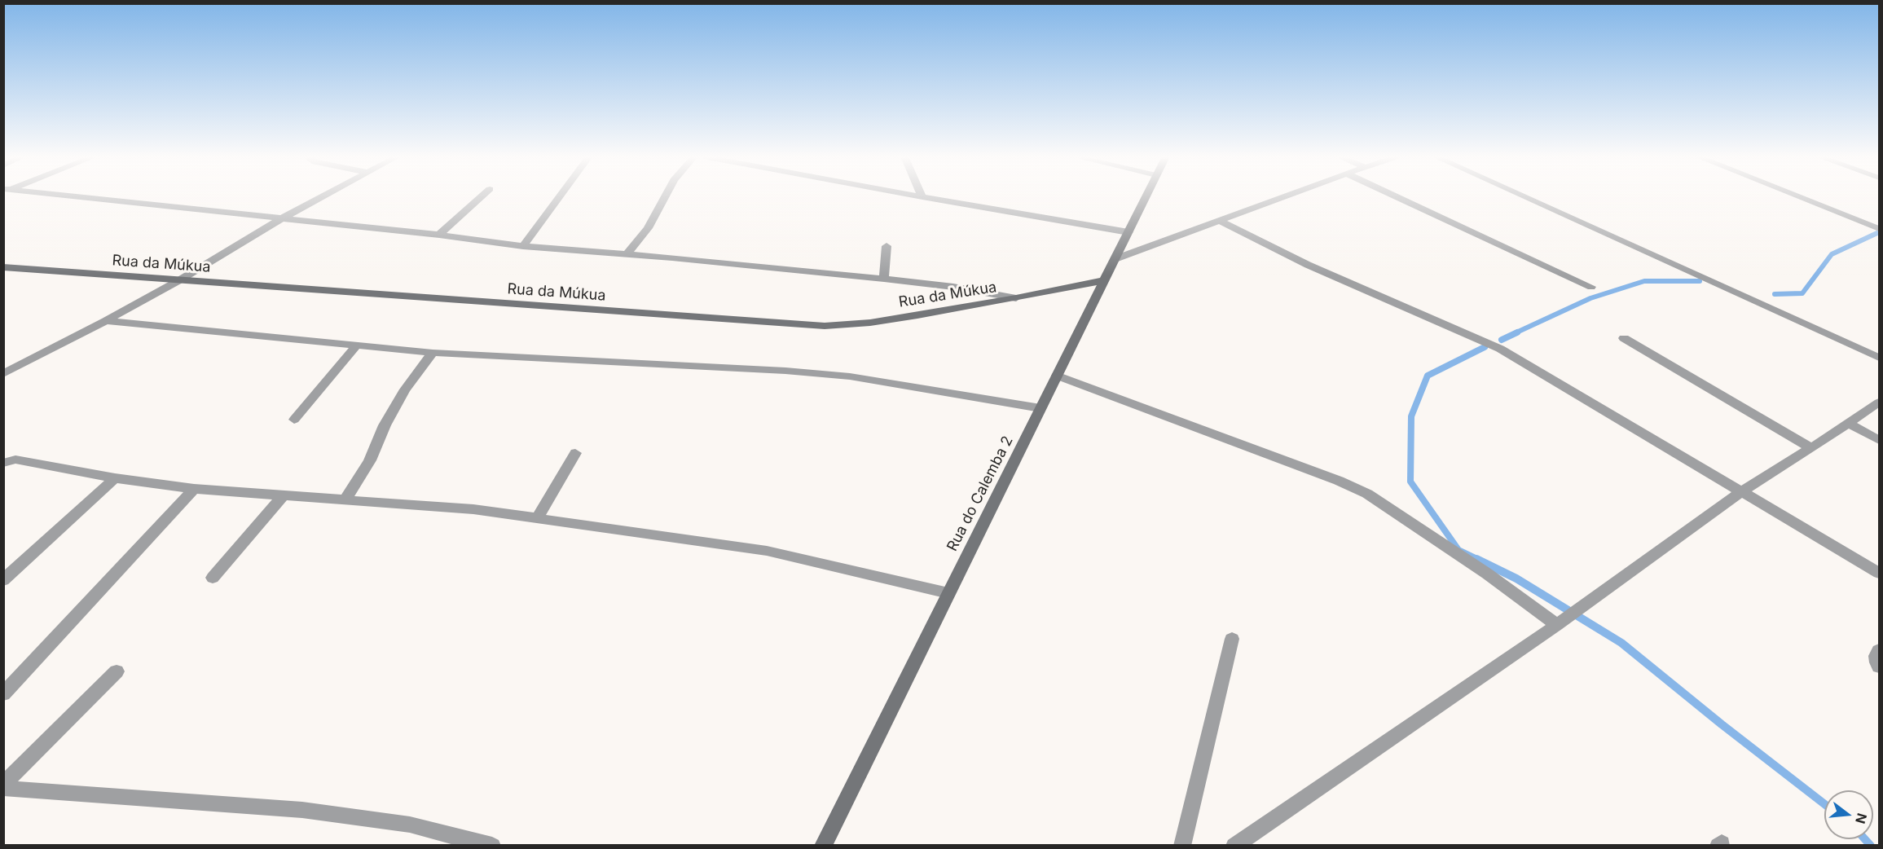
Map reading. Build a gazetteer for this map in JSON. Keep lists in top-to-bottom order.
{
  "streets": {
    "street": ["Rua da Múkua", "Rua do Calemba 2"]
  },
  "crossings": [
    ["Rua da Múkua", "Rua do Calemba 2"]
  ],
  "north": "right"
}
